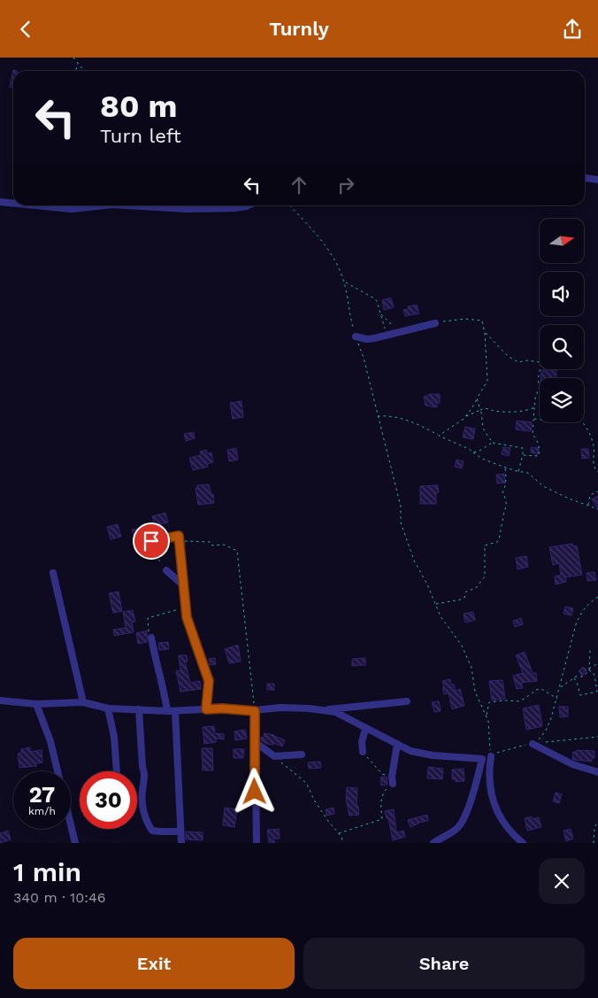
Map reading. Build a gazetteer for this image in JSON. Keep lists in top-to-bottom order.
{
  "north": "right",
  "page": {
    "header": "Turnly",
    "turn": ["80 m", "Turn left"],
    "speed": "27 km/h",
    "limit": "30",
    "heading": ["1 min", "340 m · 10:46"],
    "buttons": ["Exit", "Share"]
  }
}
